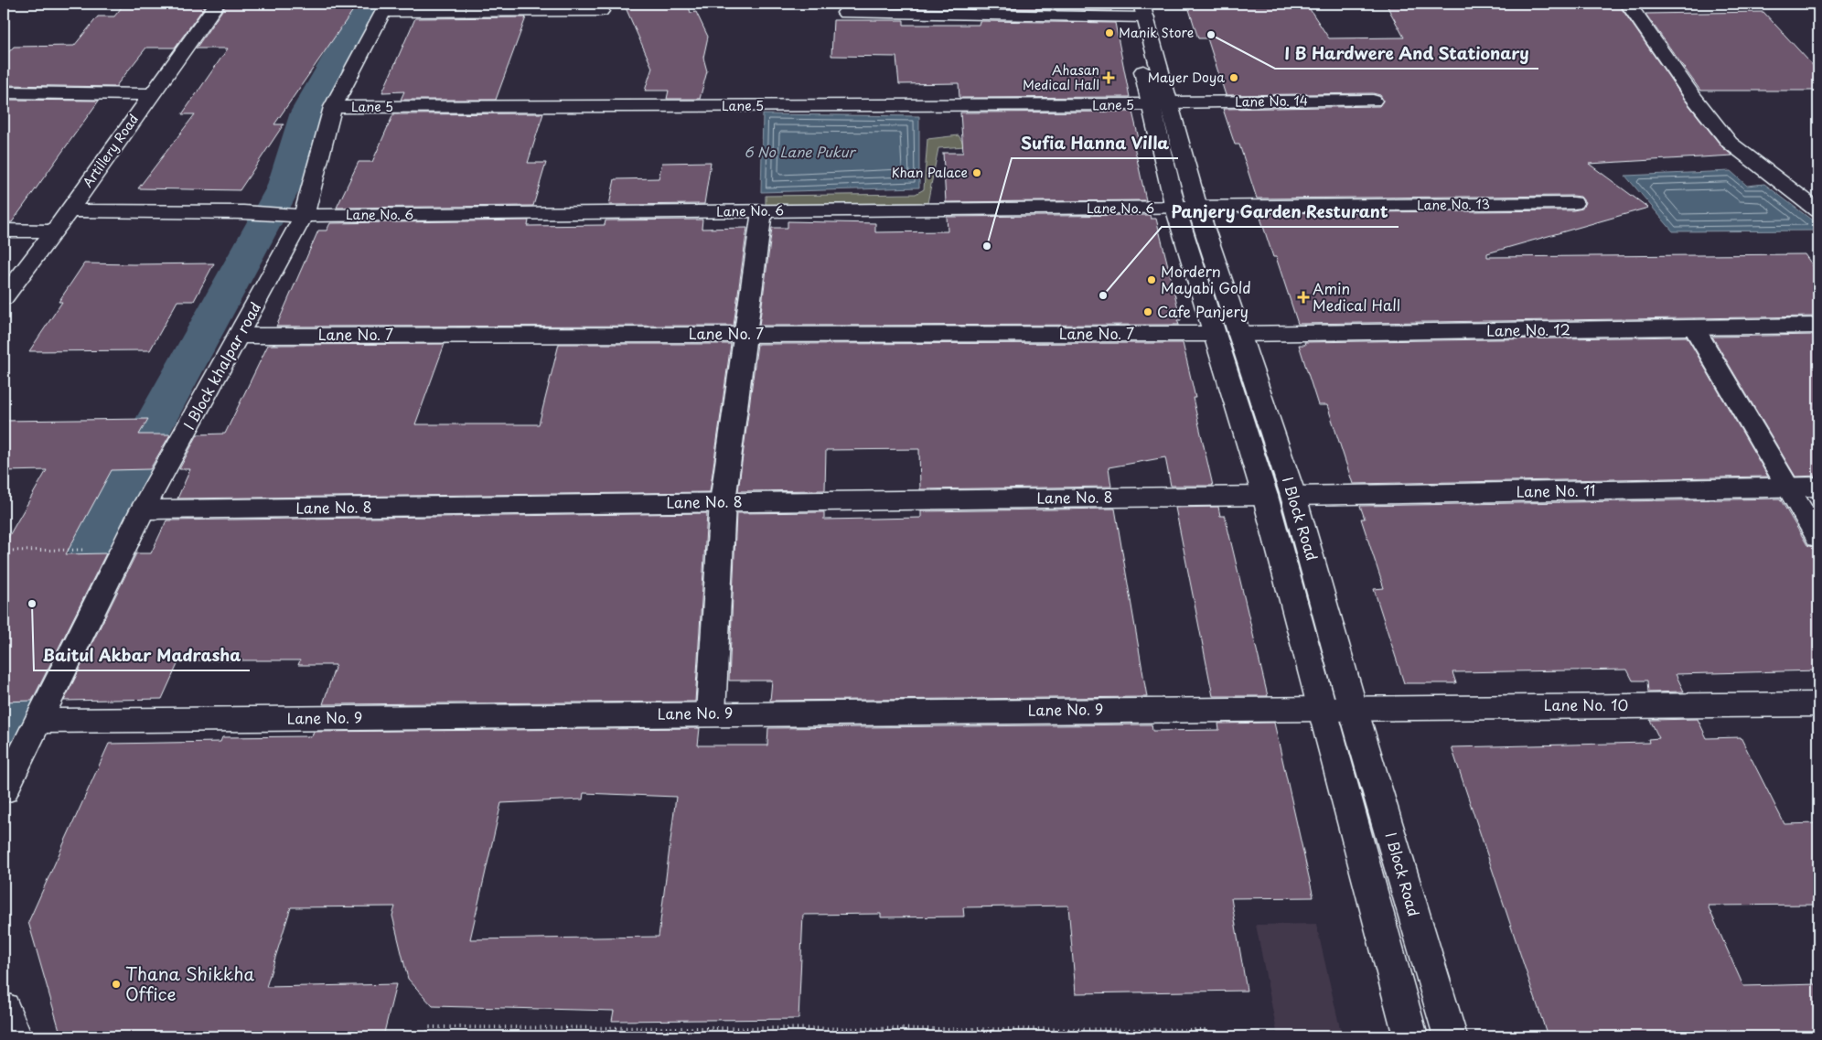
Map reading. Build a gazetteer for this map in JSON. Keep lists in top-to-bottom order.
{
  "streets": {
    "street": [
      "Lane No. 14",
      "Lane 5",
      "Artillery Road",
      "Lane No. 13",
      "Lane No. 6",
      "Lane No. 12",
      "Lane No. 7",
      "I Block khalpar road",
      "Lane No. 11",
      "Lane No. 8",
      "I Block Road",
      "Lane No. 10",
      "Lane No. 9"
    ]
  },
  "crossings": [
    ["Lane No. 14", "Lane 5"],
    ["Lane No. 14", "I Block Road"],
    ["Lane 5", "I Block khalpar road"],
    ["Lane 5", "I Block Road"],
    ["Artillery Road", "Lane No. 6"],
    ["Lane No. 13", "Lane No. 6"],
    ["Lane No. 13", "I Block Road"],
    ["Lane No. 6", "I Block khalpar road"],
    ["Lane No. 6", "I Block Road"],
    ["Lane No. 12", "I Block Road"],
    ["Lane No. 7", "I Block khalpar road"],
    ["Lane No. 7", "I Block Road"],
    ["I Block khalpar road", "Lane No. 8"],
    ["I Block khalpar road", "Lane No. 9"],
    ["Lane No. 11", "I Block Road"],
    ["Lane No. 8", "I Block Road"],
    ["I Block Road", "Lane No. 10"],
    ["I Block Road", "Lane No. 9"],
    ["Lane No. 10", "Lane No. 9"]
  ],
  "water": ["6 No Lane Pukur"],
  "places": {
    "other": [
      "Manik Store",
      "I B Hardwere And Stationary",
      "Mayer Doya",
      "Khan Palace",
      "Sufia Hanna Villa",
      "Mordern Mayabi Gold",
      "Panjery Garden Resturant",
      "Cafe Panjery",
      "Baitul Akbar Madrasha",
      "Thana Shikkha Office"
    ],
    "health": ["Ahasan Medical Hall", "Amin Medical Hall"]
  }
}
